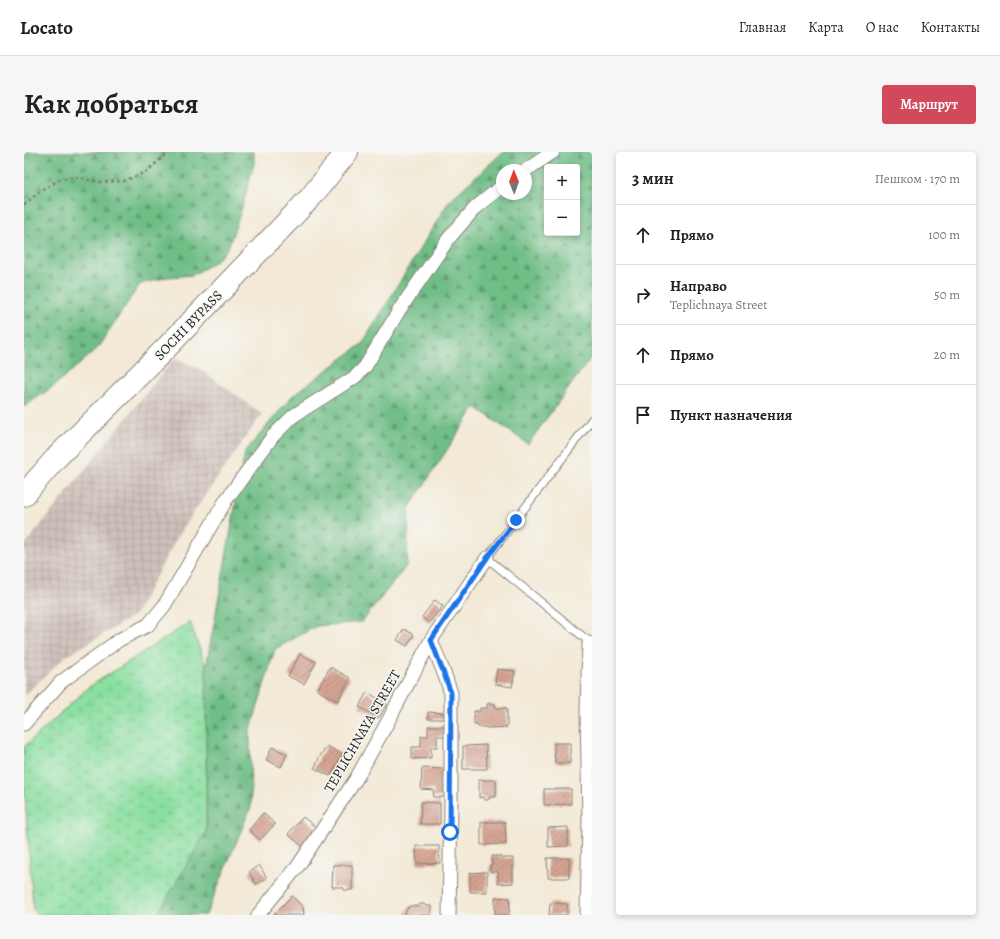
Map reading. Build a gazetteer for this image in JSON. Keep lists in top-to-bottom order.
{
  "streets": {
    "highway": ["SOCHI BYPASS"],
    "street": ["TEPLICHNAYA STREET"]
  },
  "north": "top",
  "page": {
    "header": "Locato",
    "nav": [
      "Главная",
      "Карта",
      "О нас",
      "Контакты"
    ],
    "title": "Как добраться",
    "buttons": "Маршрут",
    "heading": ["3 мин", "Пешком · 170 m"],
    "map_buttons": ["+", "−"],
    "list": [
      ["Прямо", "100 m"],
      ["Направо", "Teplichnaya Street", "50 m"],
      ["Прямо", "20 m"],
      "Пункт назначения"
    ]
  }
}
